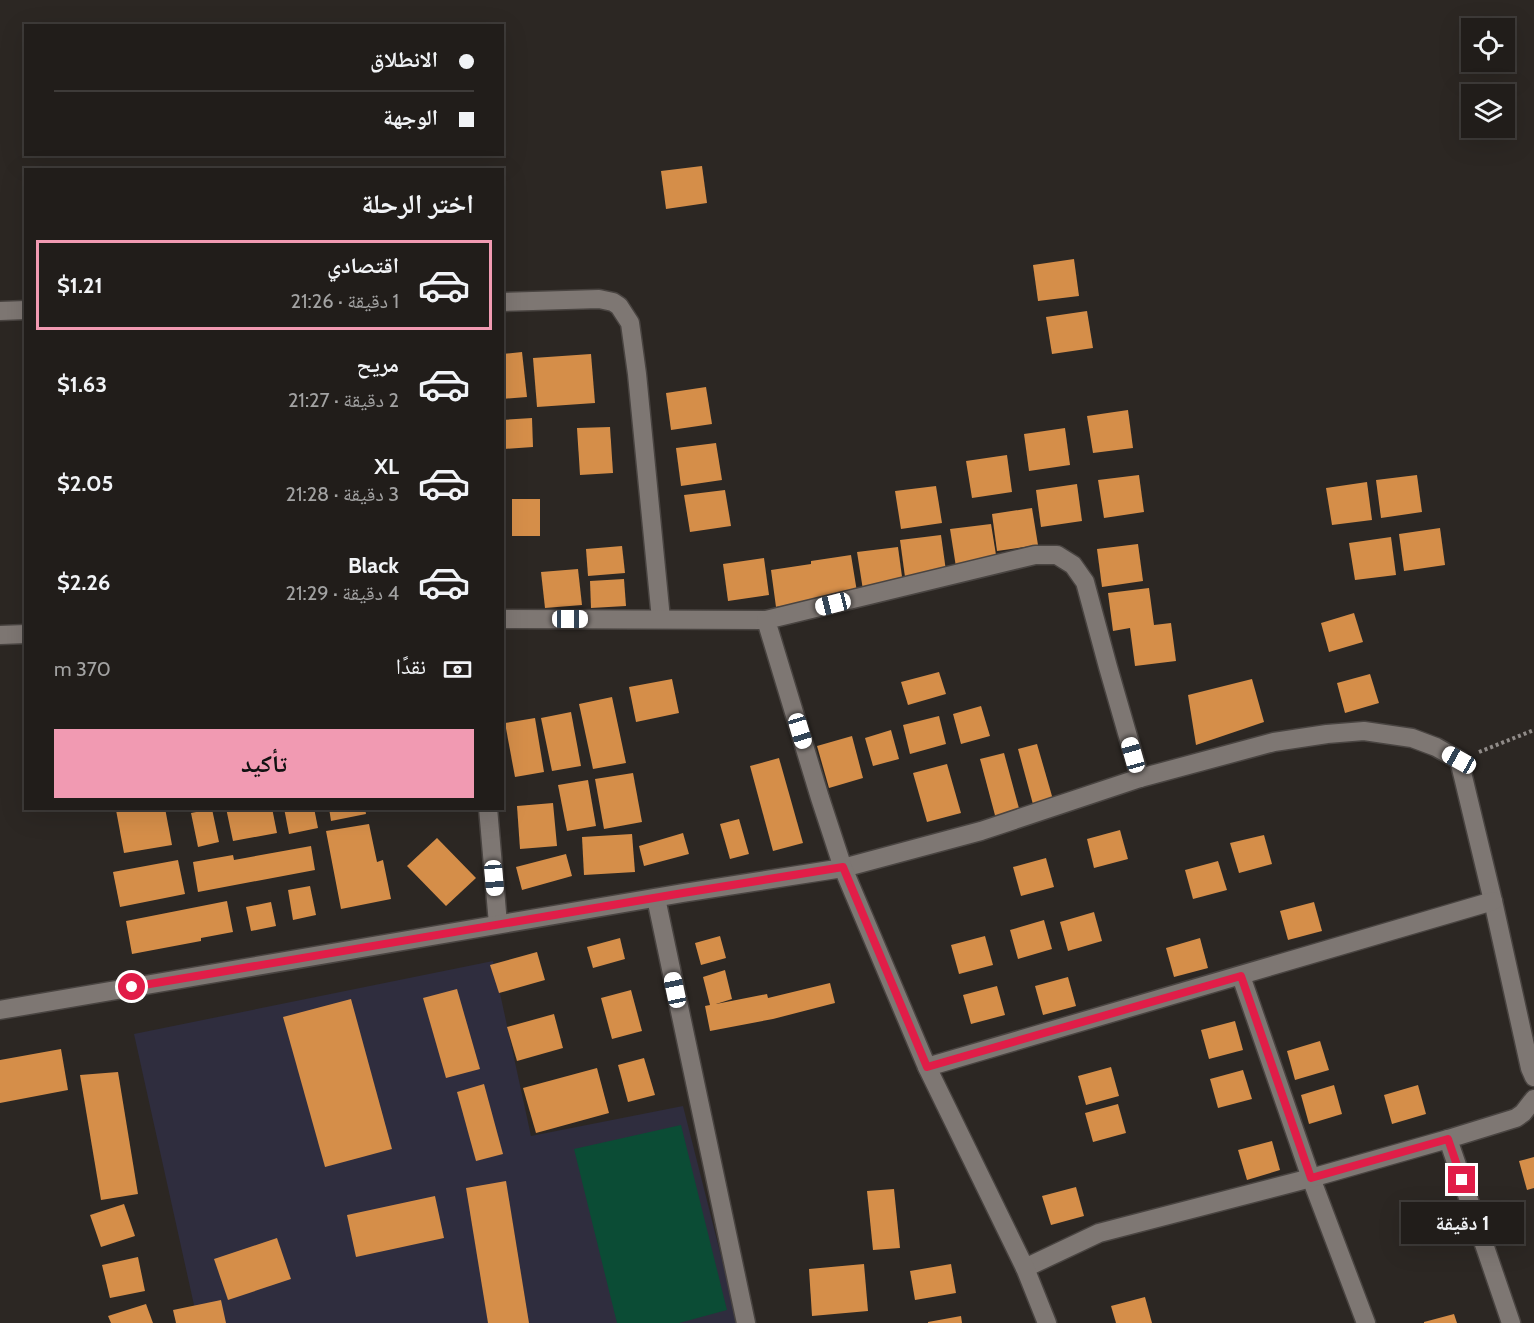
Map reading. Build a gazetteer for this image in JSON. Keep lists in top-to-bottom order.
{
  "page": {
    "banner": ["الانطلاق", "الوجهة"],
    "heading": "اختر الرحلة",
    "list": [
      {
        "name": "اقتصادي",
        "note": "1 دقيقة · 21:26",
        "value": "$1.21"
      },
      {
        "name": "مريح",
        "note": "2 دقيقة · 21:27",
        "value": "$1.63"
      },
      {
        "name": "XL",
        "note": "3 دقيقة · 21:28",
        "value": "$2.05"
      },
      {
        "name": "Black",
        "note": "4 دقيقة · 21:29",
        "value": "$2.26"
      }
    ],
    "pay": ["نقدًا", "370 m"],
    "buttons": "تأكيد",
    "bubble": "1 دقيقة"
  }
}
